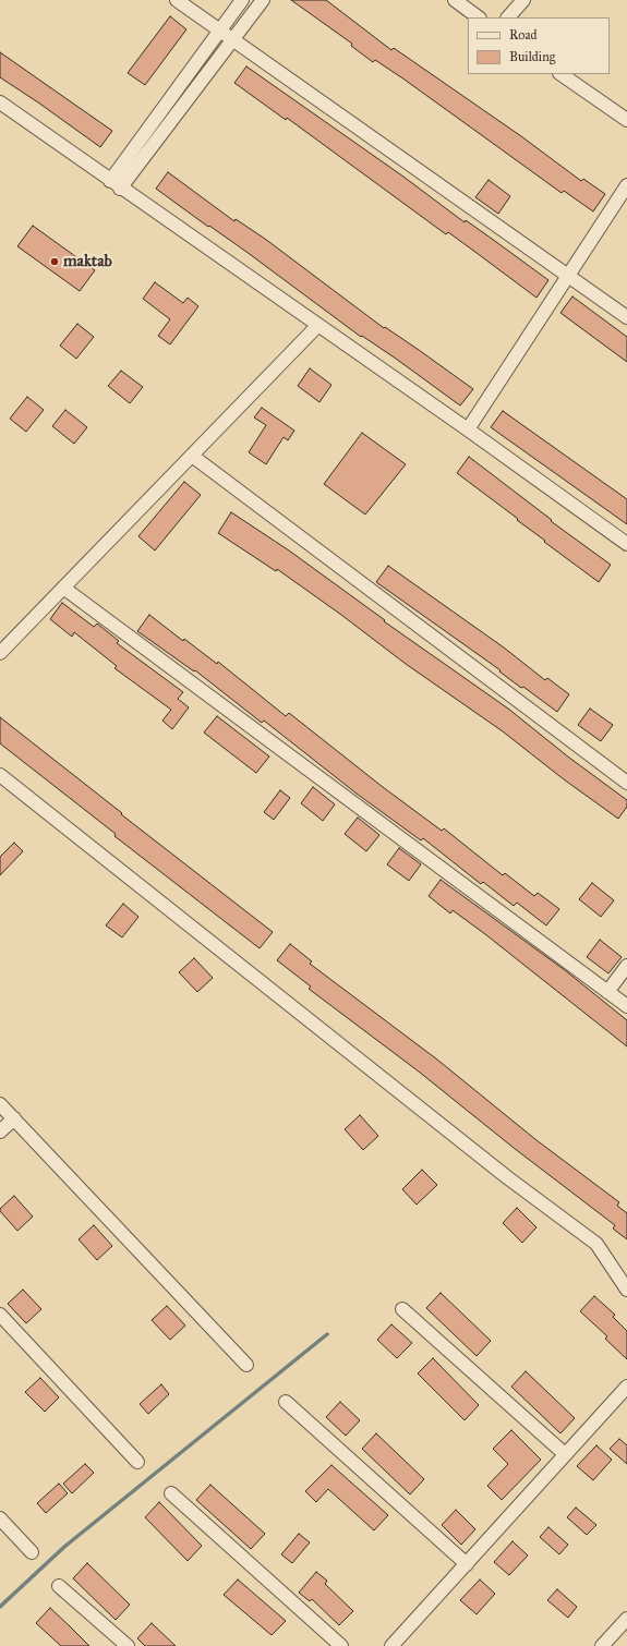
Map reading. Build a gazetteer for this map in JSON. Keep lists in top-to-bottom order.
{
  "places": ["maktab"],
  "legend": ["Road", "Building"]
}
